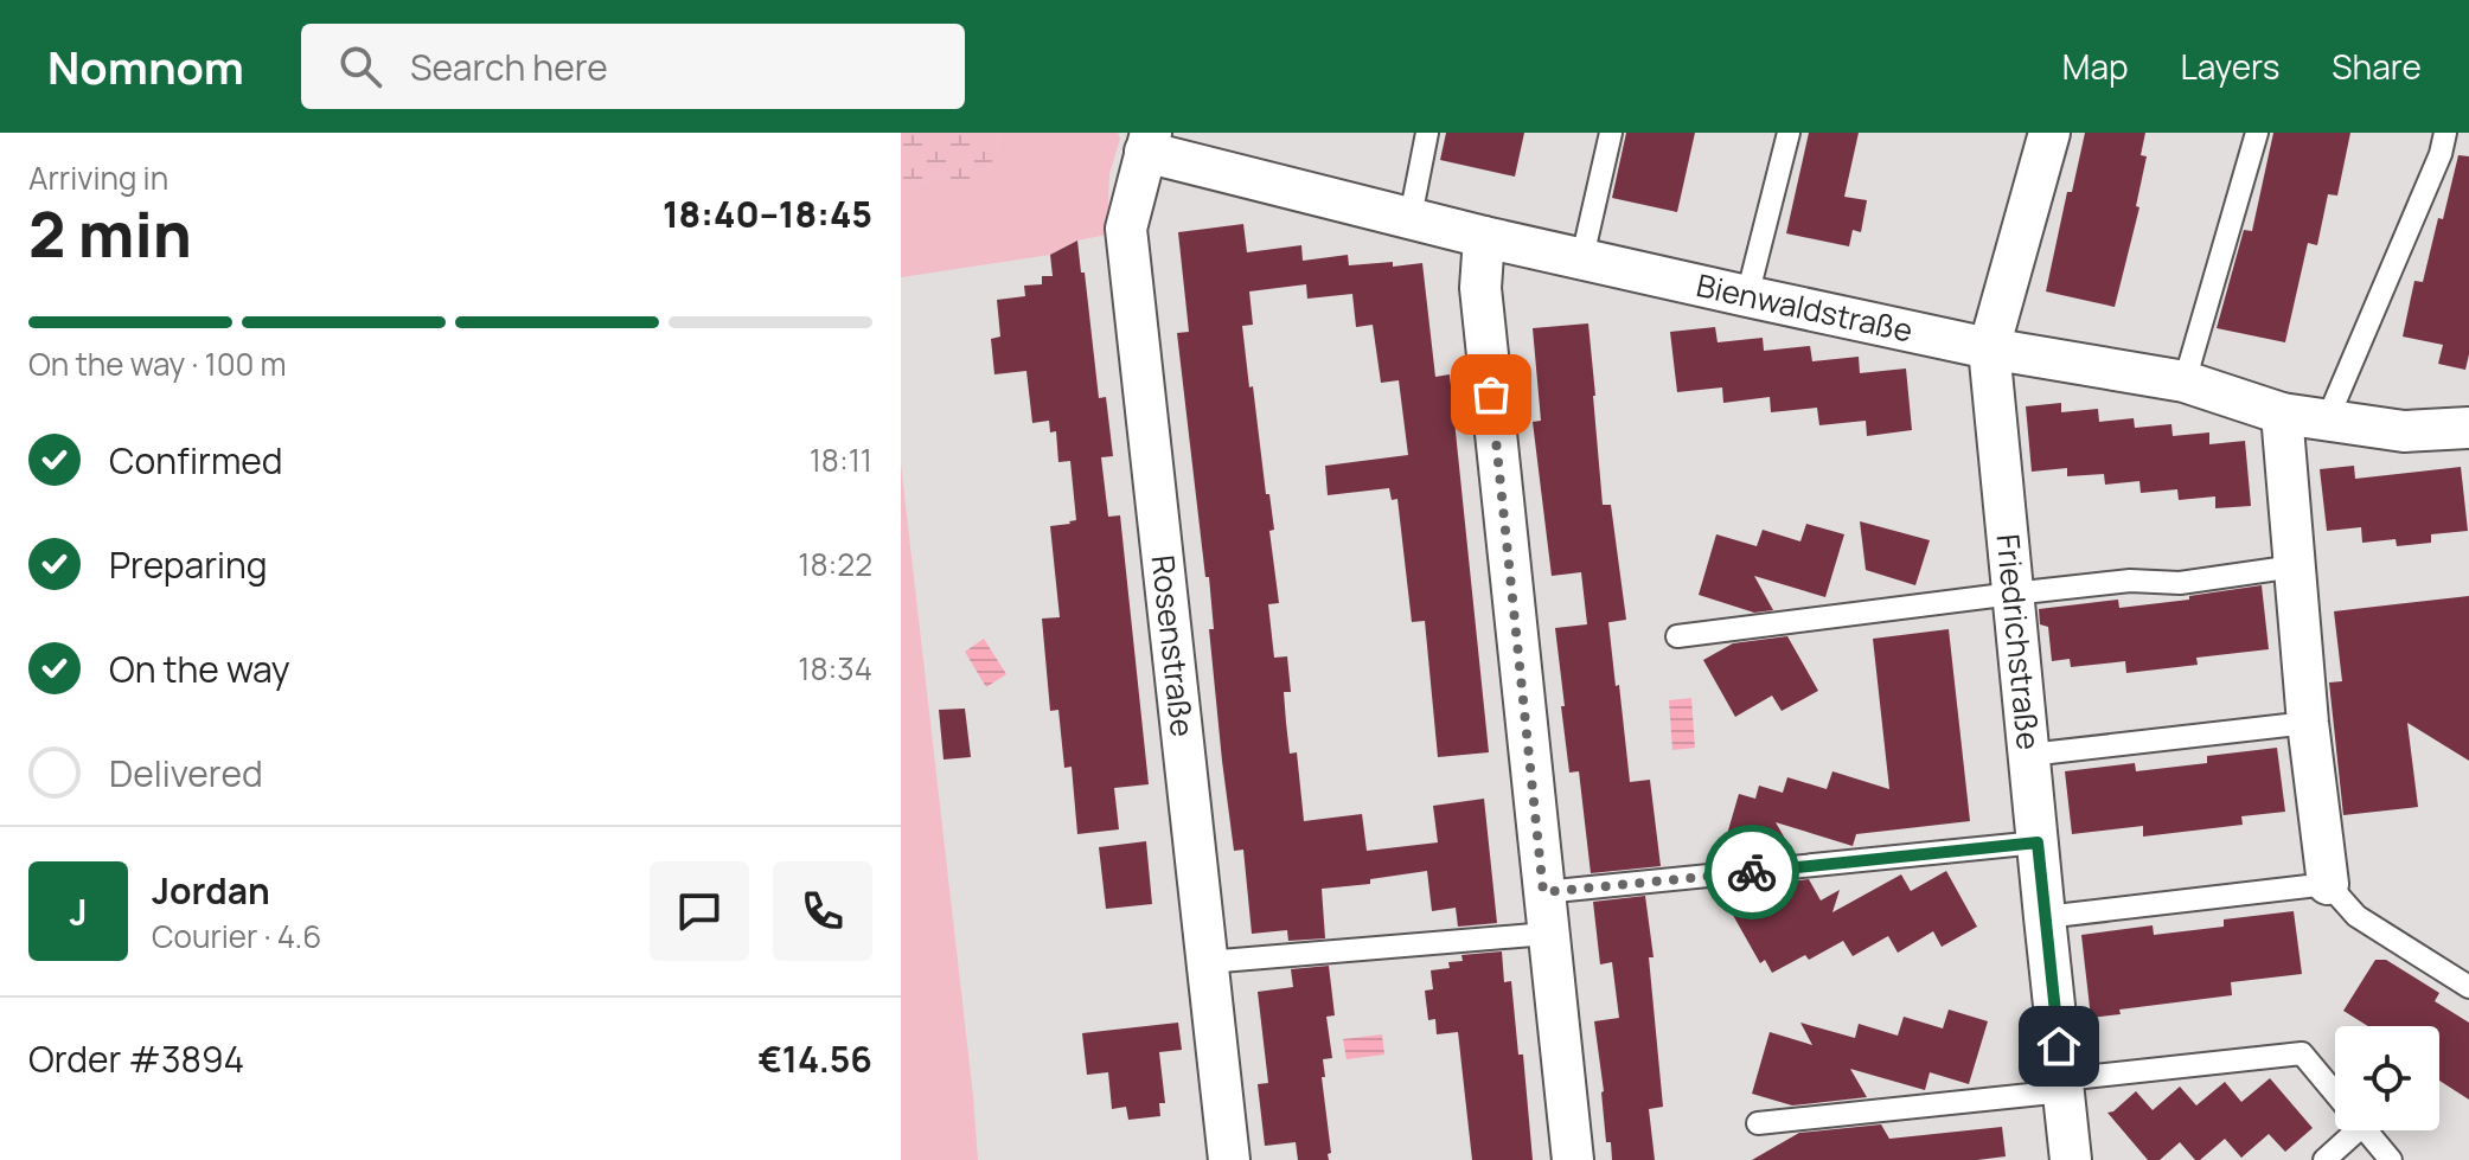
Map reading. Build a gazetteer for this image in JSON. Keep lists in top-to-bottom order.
{
  "streets": {
    "street": ["Bienwaldstraße", "Friedrichstraße", "Rosenstraße"]
  },
  "crossings": [
    ["Bienwaldstraße", "Friedrichstraße"],
    ["Bienwaldstraße", "Rosenstraße"]
  ],
  "page": {
    "header": "Nomnom",
    "search": "Search here",
    "nav": ["Map", "Layers", "Share"],
    "heading": ["2 min", "Arriving in", "18:40–18:45"],
    "panel": [
      "Jordan",
      "Courier · 4.6",
      "Order #3894",
      "€14.56"
    ],
    "bar": "On the way · 100 m",
    "list": [
      ["Confirmed", "18:11"],
      ["Preparing", "18:22"],
      ["On the way", "18:34"],
      "Delivered"
    ],
    "round": "J"
  }
}
